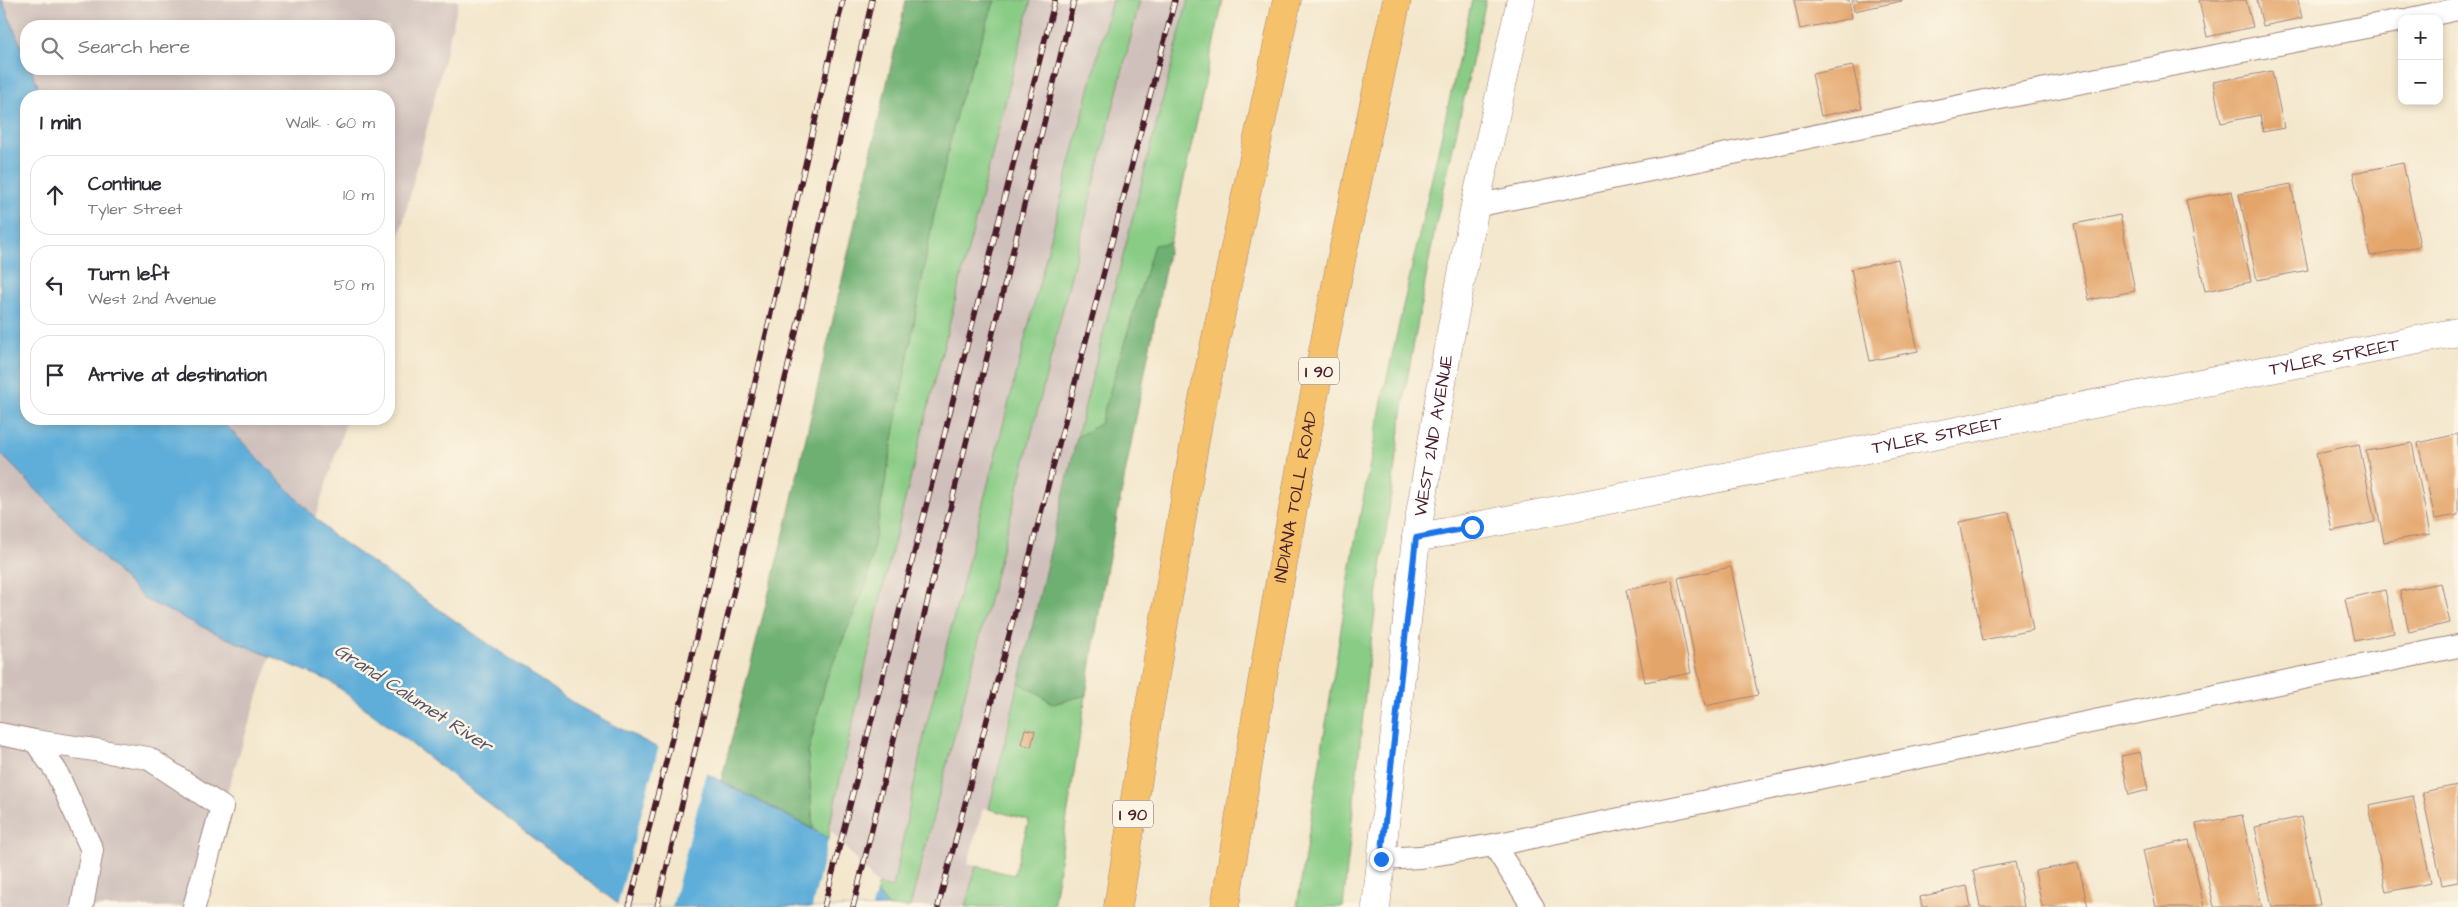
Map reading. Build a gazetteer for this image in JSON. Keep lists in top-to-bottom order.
{
  "streets": {
    "highway": ["I 90", "INDIANA TOLL ROAD"],
    "street": ["TYLER STREET", "WEST 2ND AVENUE"]
  },
  "crossings": [
    ["TYLER STREET", "WEST 2ND AVENUE"]
  ],
  "water": ["Grand Calumet River"],
  "page": {
    "map_buttons": ["+", "−"],
    "search": "Search here",
    "heading": ["1 min", "Walk · 60 m"],
    "list": [
      ["Continue", "Tyler Street", "10 m"],
      ["Turn left", "West 2nd Avenue", "50 m"],
      "Arrive at destination"
    ]
  }
}
